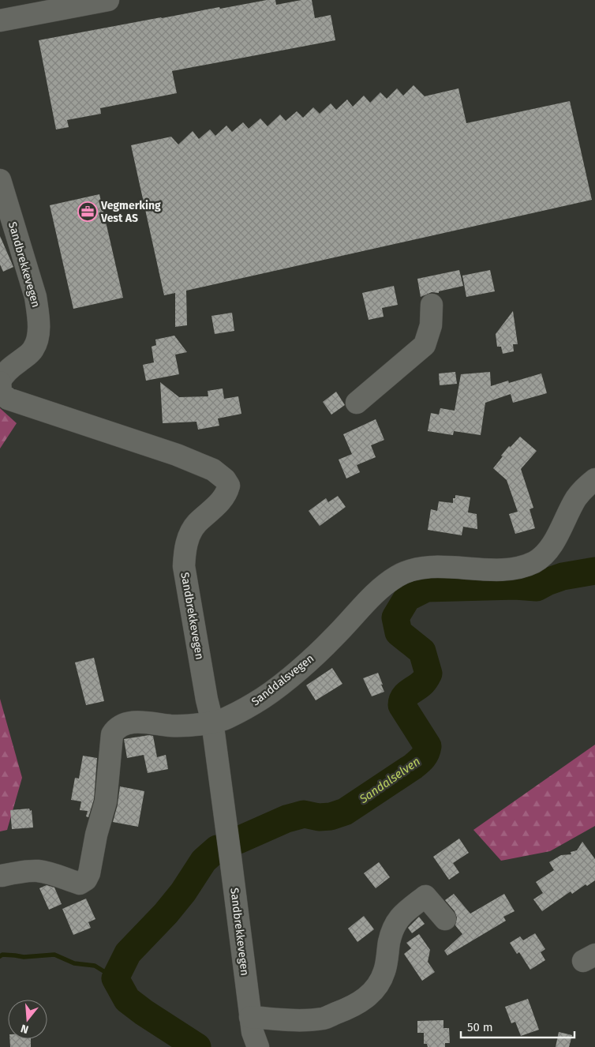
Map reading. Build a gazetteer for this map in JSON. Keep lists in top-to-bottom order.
{
  "streets": {
    "street": ["Sandbrekkevegen", "Sanddalsvegen"]
  },
  "crossings": [
    ["Sandbrekkevegen", "Sanddalsvegen"]
  ],
  "water": ["Sandalselven"],
  "places": {
    "office": ["Vegmerking Vest AS"]
  },
  "scale_bar": "50 m",
  "north": "bottom"
}
